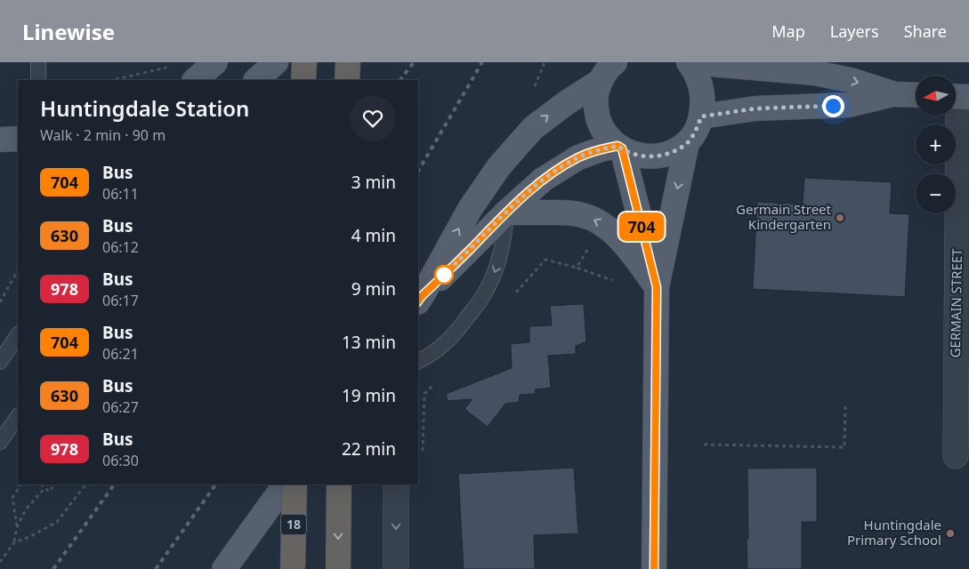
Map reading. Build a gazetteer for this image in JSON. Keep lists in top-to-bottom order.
{
  "streets": {
    "highway": ["18"],
    "street": ["GERMAIN STREET"]
  },
  "places": ["Germain Street Kindergarten", "Huntingdale Primary School"],
  "lines": ["bus line 704"],
  "north": "left",
  "page": {
    "header": "Linewise",
    "nav": ["Map", "Layers", "Share"],
    "on_map": "704",
    "map_buttons": ["+", "−"],
    "heading": ["Huntingdale Station", "Walk · 2 min · 90 m"],
    "list": [
      {
        "mark": "704",
        "name": "Bus",
        "note": "06:11",
        "value": "3 min"
      },
      {
        "mark": "630",
        "name": "Bus",
        "note": "06:12",
        "value": "4 min"
      },
      {
        "mark": "978",
        "name": "Bus",
        "note": "06:17",
        "value": "9 min"
      },
      {
        "mark": "704",
        "name": "Bus",
        "note": "06:21",
        "value": "13 min"
      },
      {
        "mark": "630",
        "name": "Bus",
        "note": "06:27",
        "value": "19 min"
      },
      {
        "mark": "978",
        "name": "Bus",
        "note": "06:30",
        "value": "22 min"
      }
    ]
  }
}
